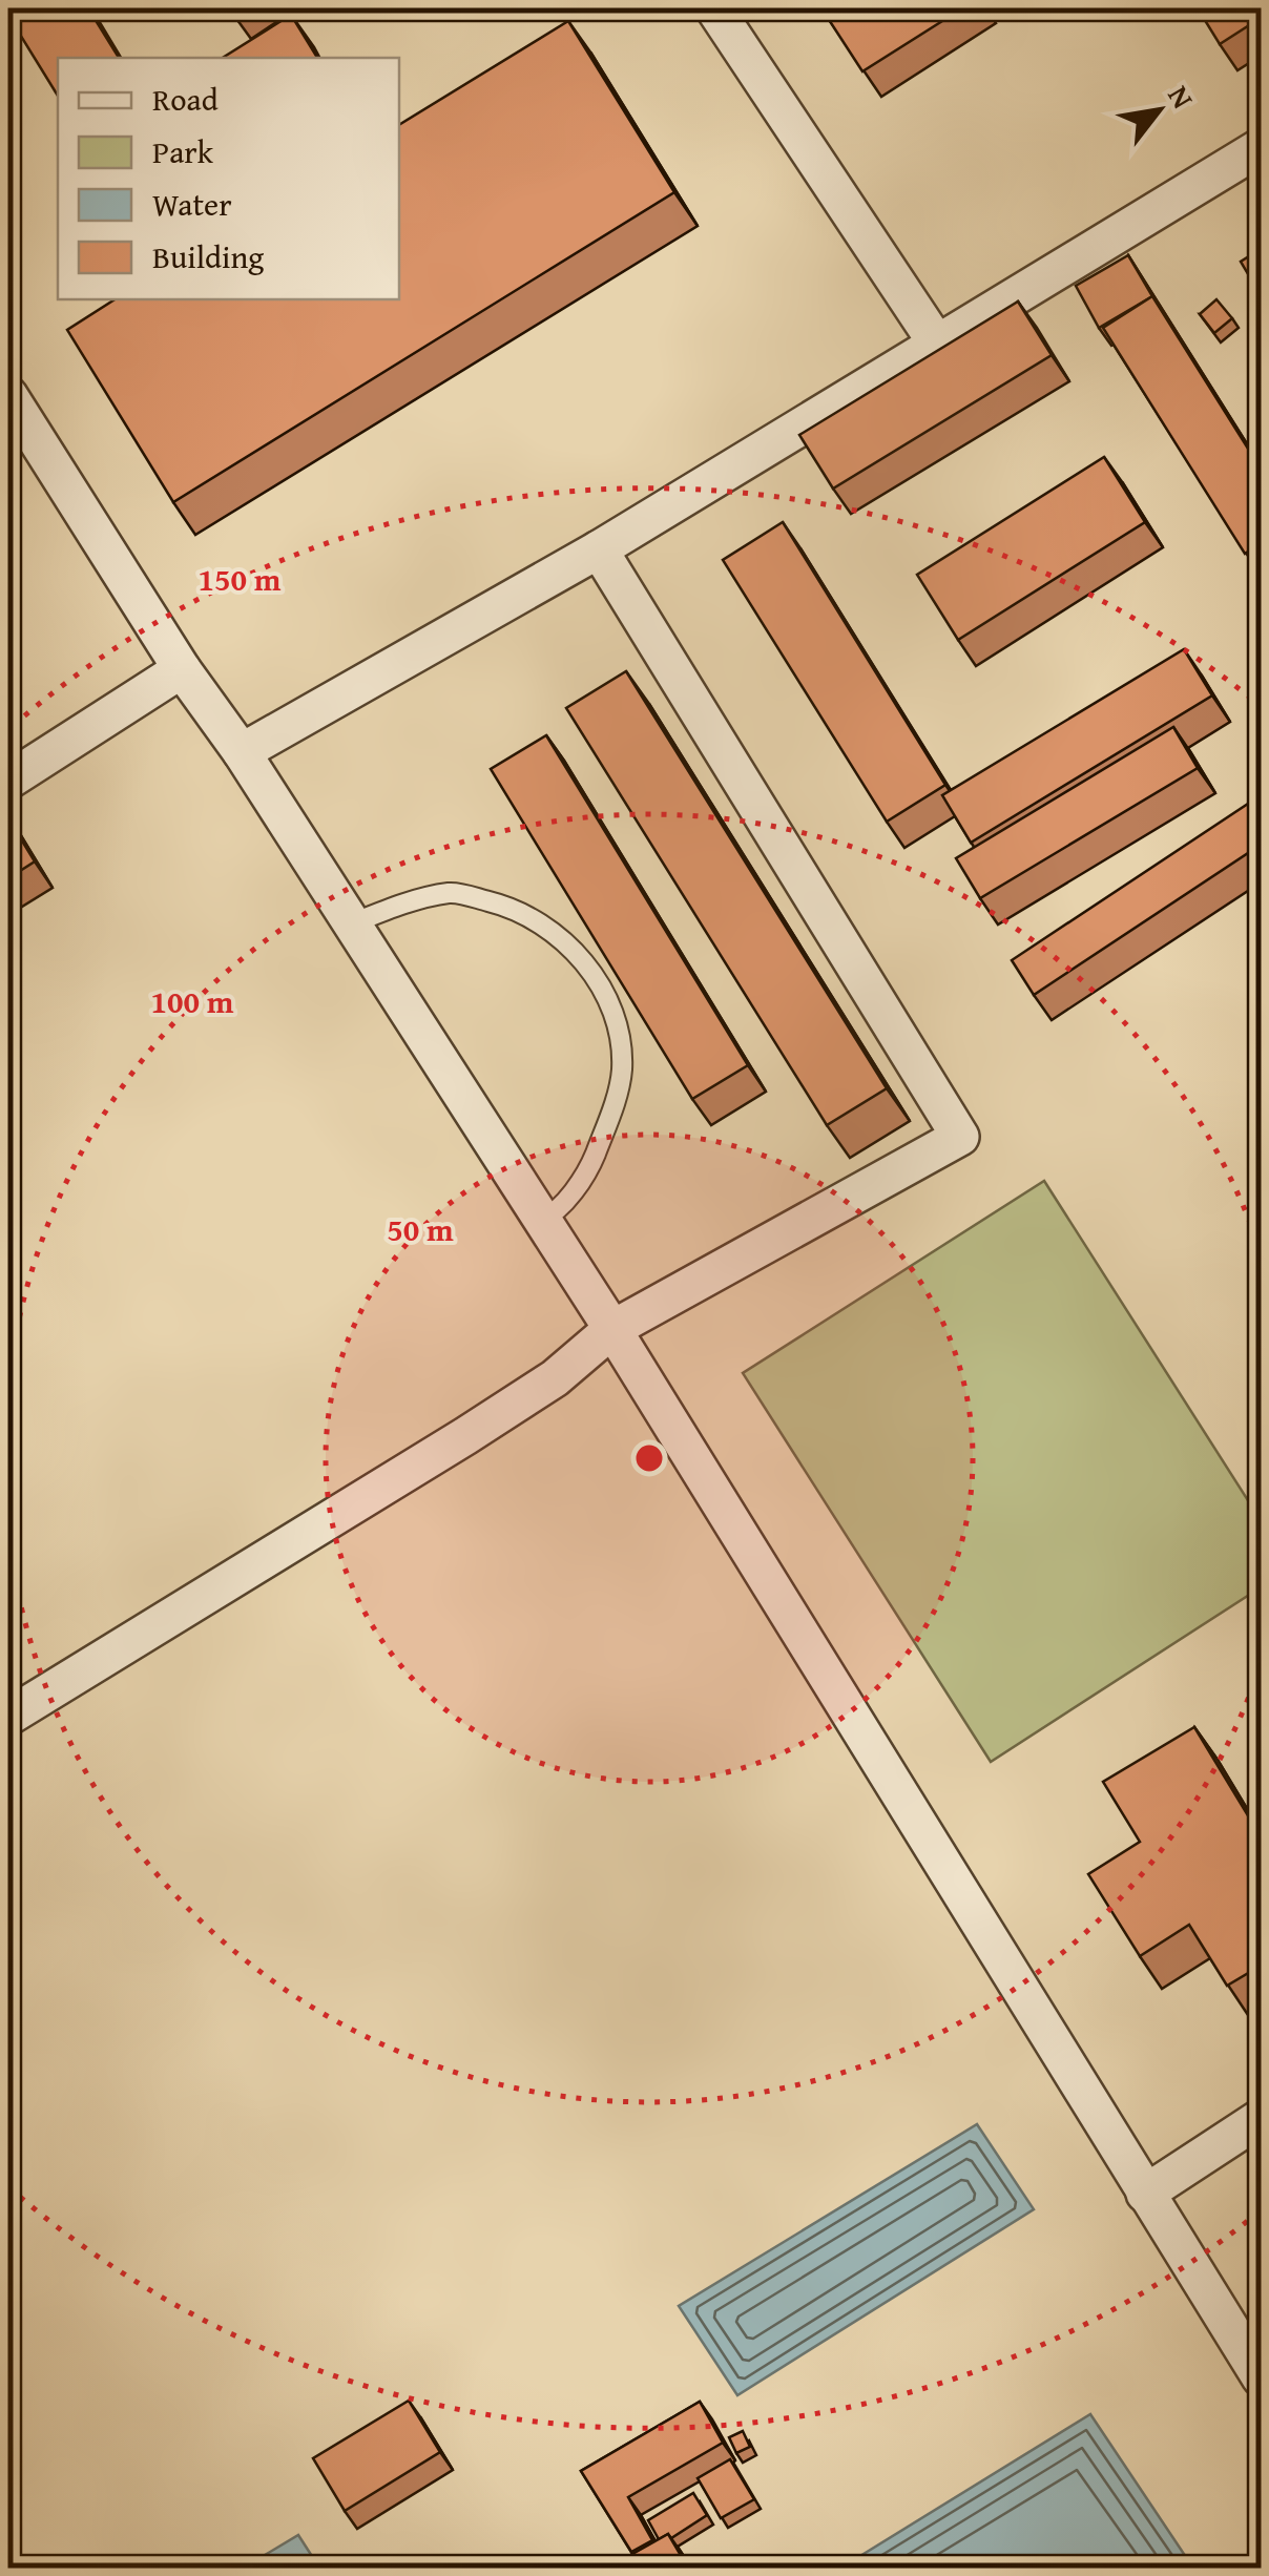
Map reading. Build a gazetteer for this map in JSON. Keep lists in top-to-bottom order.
{
  "legend": [
    "Road",
    "Park",
    "Water",
    "Building"
  ],
  "north": "top right",
  "rings": ["150 m", "100 m", "50 m"]
}
